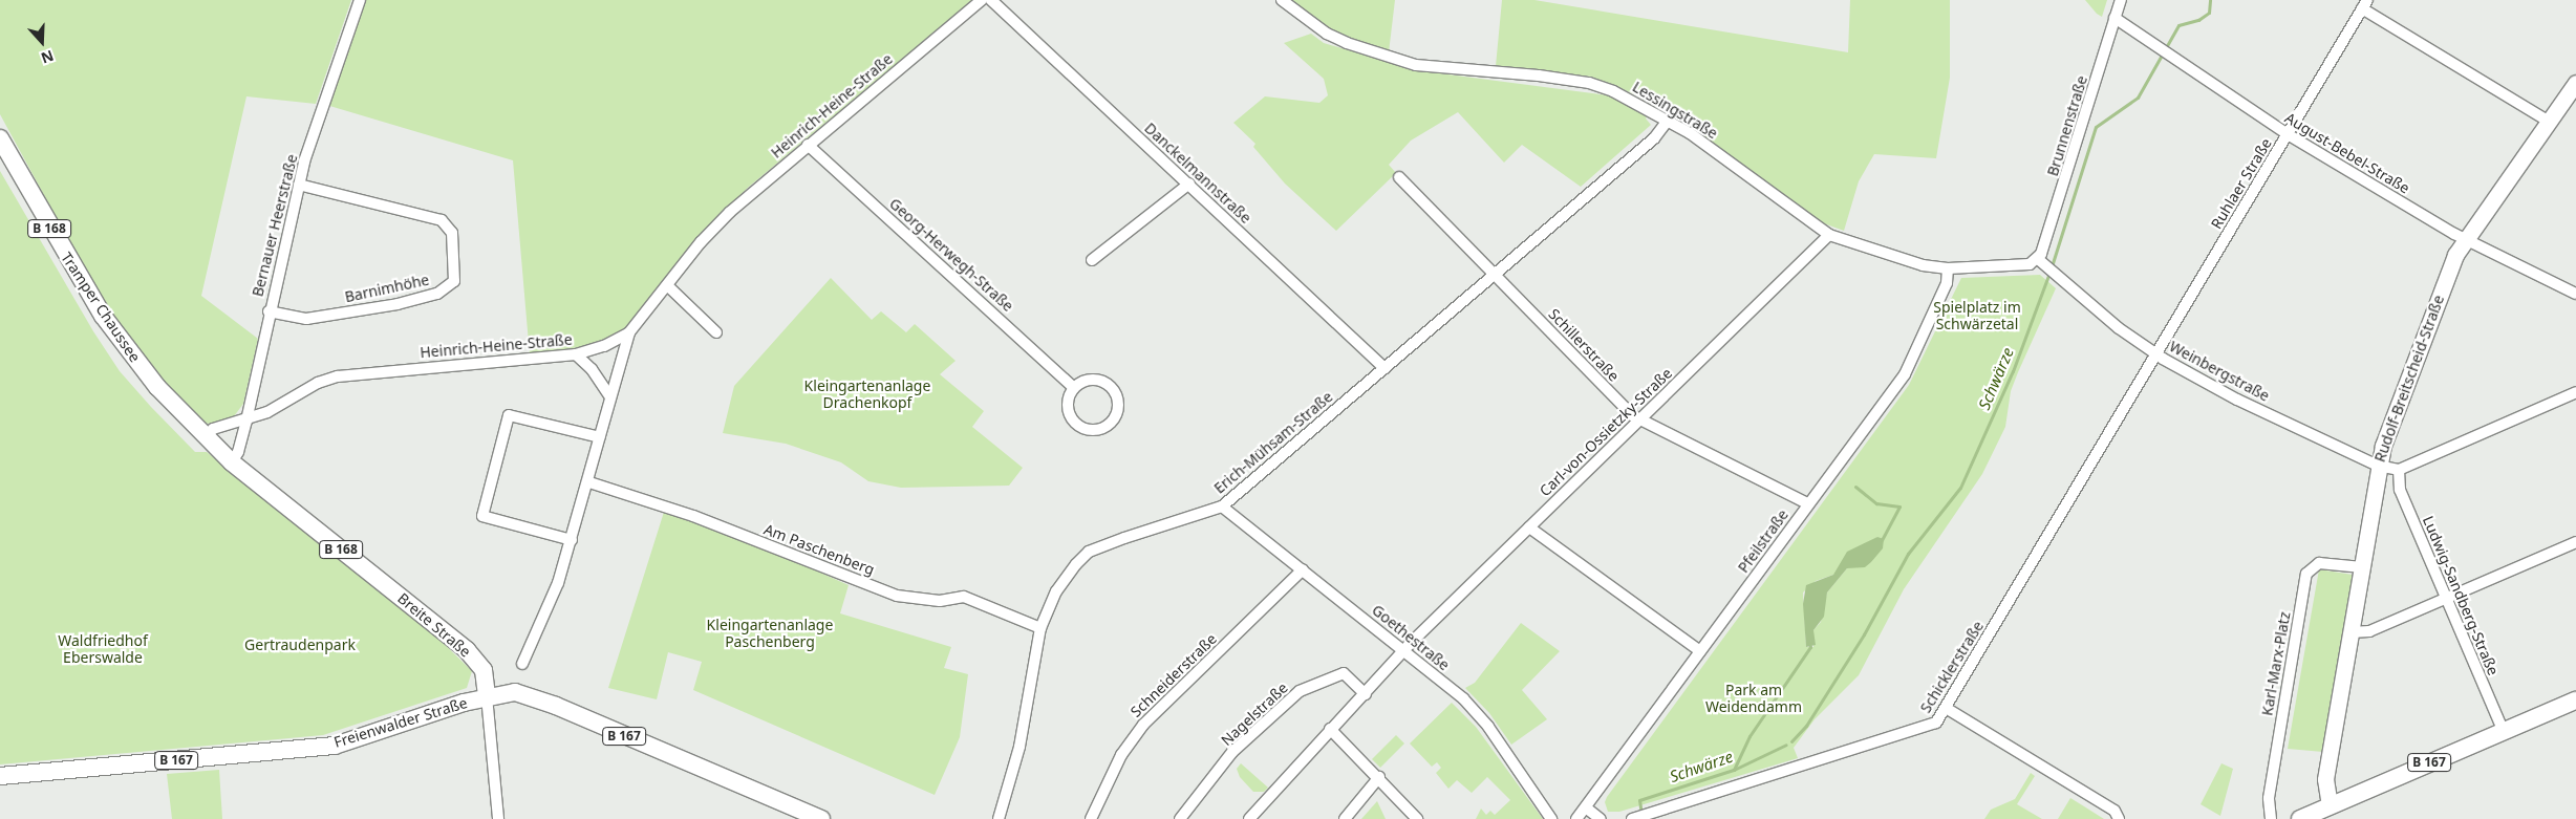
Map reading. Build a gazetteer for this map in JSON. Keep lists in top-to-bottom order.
{
  "streets": {
    "main road": [
      "B 168",
      "Tramper Chaussee",
      "Rudolf-Breitscheid-Straße",
      "Breite Straße",
      "Freienwalder Straße",
      "B 167"
    ],
    "street": [
      "Heinrich-Heine-Straße",
      "Lessingstraße",
      "Brunnenstraße",
      "August-Bebel-Straße",
      "Danckelmannstraße",
      "Ruhlaer Straße",
      "Bernauer Heerstraße",
      "Georg-Herwegh-Straße",
      "Barnimhöhe",
      "Schillerstraße",
      "Weinbergstraße",
      "Carl-von-Ossietzky-Straße",
      "Erich-Mühsam-Straße",
      "Pfeilstraße",
      "Am Paschenberg",
      "Ludwig-Sandberg-Straße",
      "Goethestraße",
      "Karl-Marx-Platz",
      "Schicklerstraße",
      "Schneiderstraße",
      "Nagelstraße"
    ]
  },
  "crossings": [
    ["Heinrich-Heine-Straße", "Bernauer Heerstraße"],
    ["Heinrich-Heine-Straße", "Georg-Herwegh-Straße"],
    ["Heinrich-Heine-Straße", "Tramper Chaussee"],
    ["Heinrich-Heine-Straße", "Breite Straße"],
    ["Lessingstraße", "Brunnenstraße"],
    ["Lessingstraße", "Weinbergstraße"],
    ["Lessingstraße", "Carl-von-Ossietzky-Straße"],
    ["Lessingstraße", "Erich-Mühsam-Straße"],
    ["Lessingstraße", "Pfeilstraße"],
    ["Brunnenstraße", "August-Bebel-Straße"],
    ["Brunnenstraße", "Weinbergstraße"],
    ["August-Bebel-Straße", "Ruhlaer Straße"],
    ["August-Bebel-Straße", "Rudolf-Breitscheid-Straße"],
    ["Danckelmannstraße", "Erich-Mühsam-Straße"],
    ["Ruhlaer Straße", "Weinbergstraße"],
    ["Ruhlaer Straße", "Schicklerstraße"],
    ["Bernauer Heerstraße", "Barnimhöhe"],
    ["Bernauer Heerstraße", "Breite Straße"],
    ["Tramper Chaussee", "Breite Straße"],
    ["Schillerstraße", "Carl-von-Ossietzky-Straße"],
    ["Schillerstraße", "Erich-Mühsam-Straße"],
    ["Schillerstraße", "Pfeilstraße"],
    ["Weinbergstraße", "Rudolf-Breitscheid-Straße"],
    ["Weinbergstraße", "Ludwig-Sandberg-Straße"],
    ["Weinbergstraße", "Schicklerstraße"],
    ["Rudolf-Breitscheid-Straße", "Karl-Marx-Platz"],
    ["Rudolf-Breitscheid-Straße", "B 167"],
    ["Carl-von-Ossietzky-Straße", "Goethestraße"],
    ["Carl-von-Ossietzky-Straße", "Nagelstraße"],
    ["Erich-Mühsam-Straße", "Am Paschenberg"],
    ["Erich-Mühsam-Straße", "Goethestraße"],
    ["Ludwig-Sandberg-Straße", "B 167"],
    ["Breite Straße", "Freienwalder Straße"],
    ["Breite Straße", "B 167"],
    ["Goethestraße", "Schneiderstraße"],
    ["Freienwalder Straße", "B 167"]
  ],
  "water": ["Schwärze"],
  "parks": [
    "Spielplatz im Schwärzetal",
    "Kleingartenanlage Drachenkopf",
    "Kleingartenanlage Paschenberg",
    "Waldfriedhof Eberswalde",
    "Gertraudenpark",
    "Park am Weidendamm"
  ],
  "north": "bottom"
}
